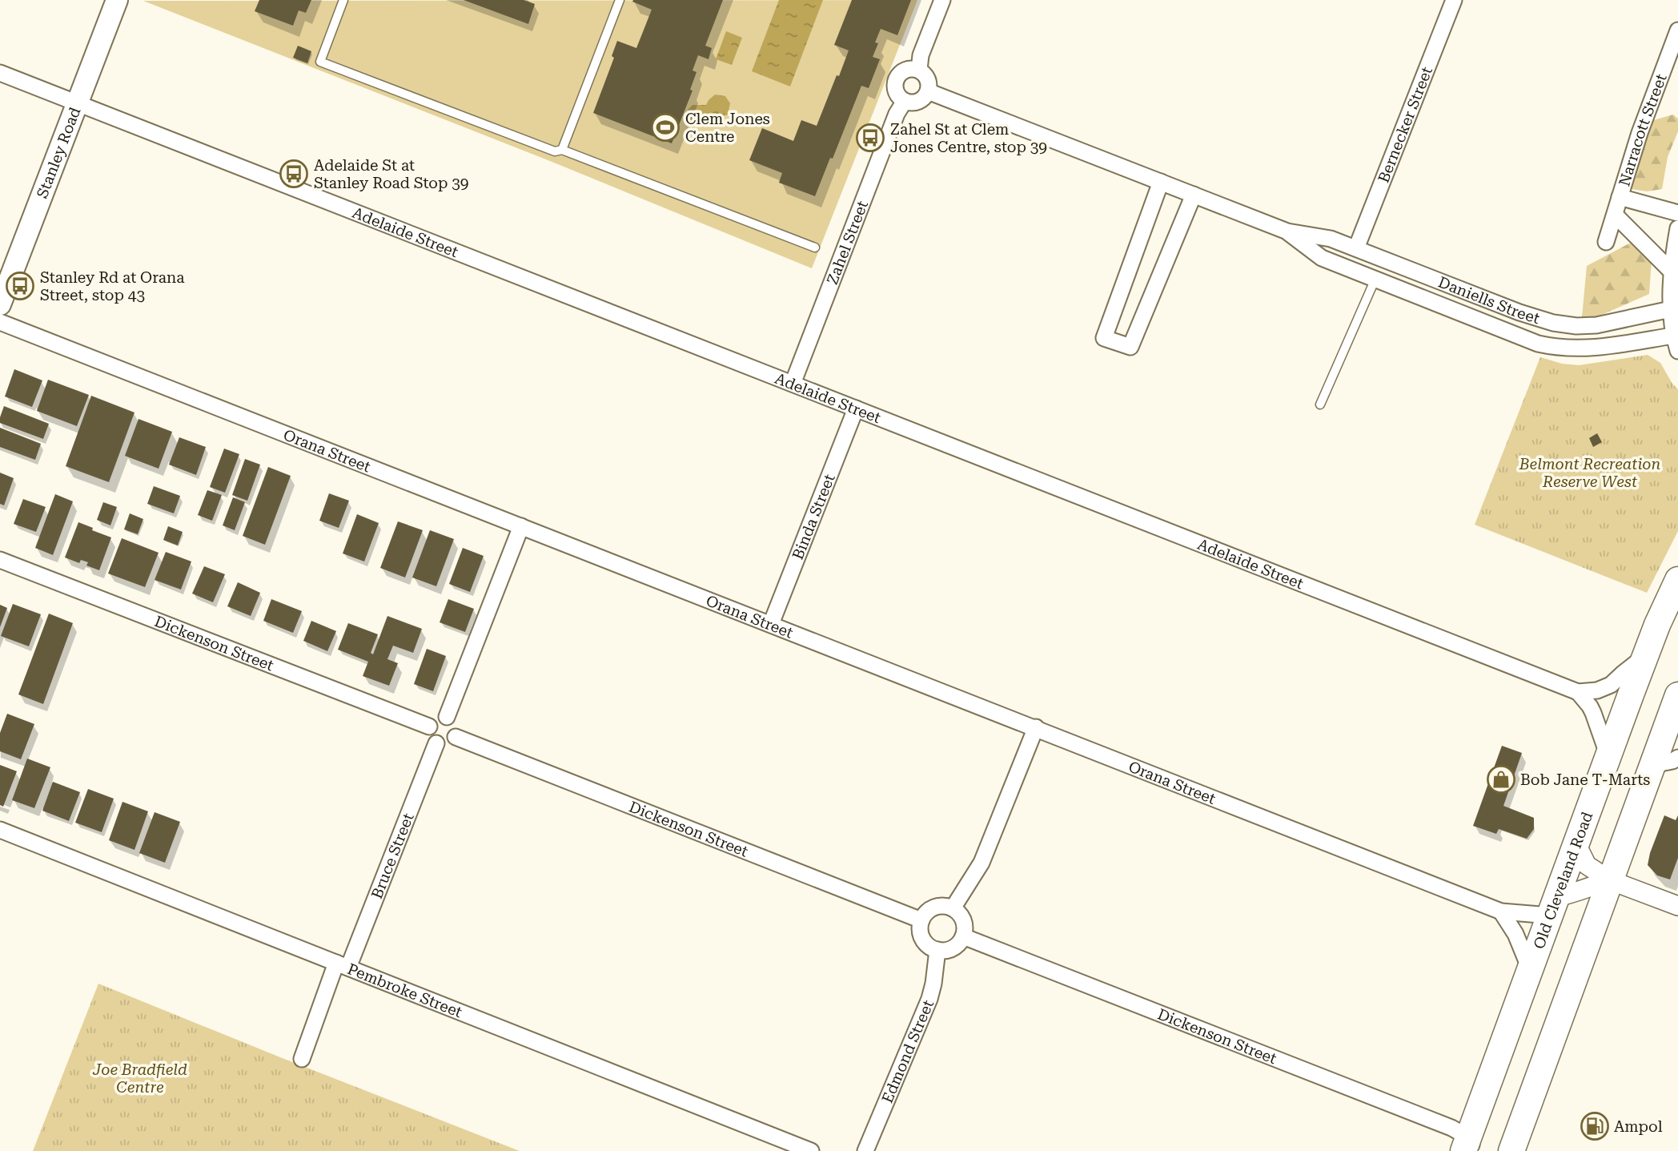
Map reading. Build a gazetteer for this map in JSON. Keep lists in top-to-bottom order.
{
  "streets": {
    "highway": ["Old Cleveland Road"],
    "main road": ["Stanley Road"],
    "street": [
      "Bernecker Street",
      "Narracott Street",
      "Adelaide Street",
      "Zahel Street",
      "Daniells Street",
      "Orana Street",
      "Binda Street",
      "Dickenson Street",
      "Bruce Street",
      "Pembroke Street",
      "Edmond Street"
    ]
  },
  "crossings": [
    ["Bernecker Street", "Daniells Street"],
    ["Stanley Road", "Adelaide Street"],
    ["Adelaide Street", "Zahel Street"],
    ["Adelaide Street", "Binda Street"],
    ["Zahel Street", "Daniells Street"],
    ["Orana Street", "Binda Street"],
    ["Orana Street", "Old Cleveland Road"],
    ["Dickenson Street", "Bruce Street"],
    ["Dickenson Street", "Old Cleveland Road"],
    ["Dickenson Street", "Edmond Street"],
    ["Bruce Street", "Pembroke Street"]
  ],
  "parks": ["Belmont Recreation Reserve West", "Joe Bradfield Centre"],
  "places": {
    "sports": ["Clem Jones Centre"],
    "bus stop": ["Zahel St at Clem Jones Centre, stop 39", "Adelaide St at Stanley Road Stop 39", "Stanley Rd at Orana Street, stop 43"],
    "shop": ["Bob Jane T-Marts"],
    "fuel station": ["Ampol"]
  }
}
